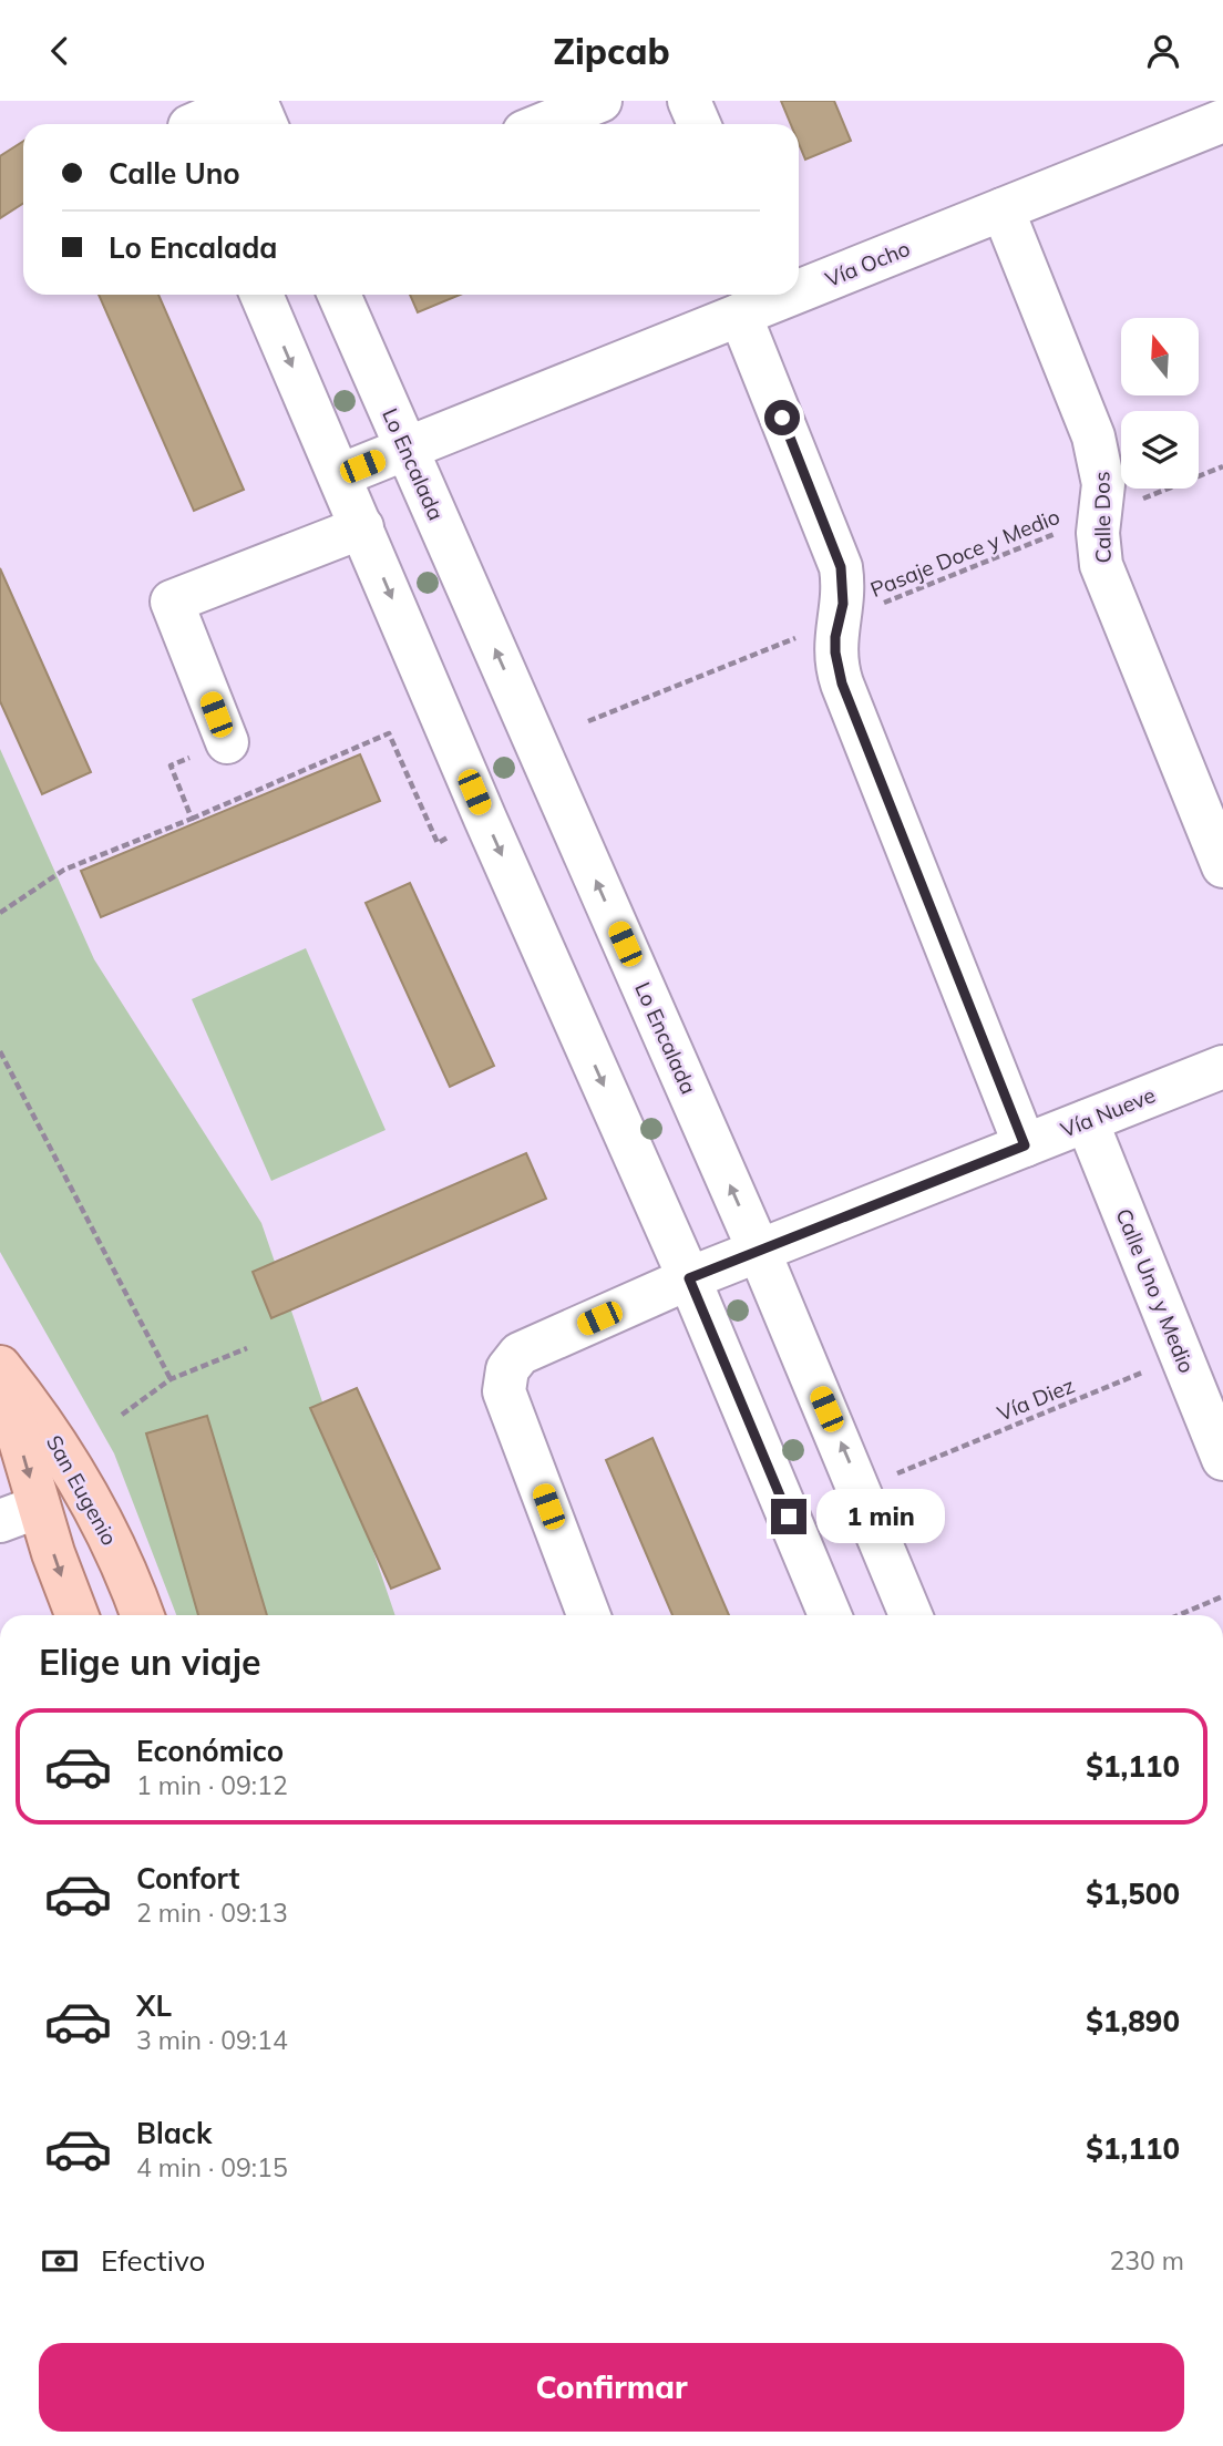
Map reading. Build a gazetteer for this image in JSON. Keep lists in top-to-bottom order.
{
  "streets": {
    "main road": ["San Eugenio"],
    "street": [
      "Vía Ocho",
      "Lo Encalada",
      "Calle Dos",
      "Vía Nueve",
      "Calle Uno y Medio"
    ],
    "path": ["Pasaje Doce y Medio", "Vía Diez"]
  },
  "crossings": [
    ["Vía Ocho", "Lo Encalada"],
    ["Vía Ocho", "Calle Dos"],
    ["Lo Encalada", "Vía Nueve"],
    ["Lo Encalada", "Vía Diez"],
    ["Calle Dos", "Pasaje Doce y Medio"],
    ["Vía Nueve", "Calle Uno y Medio"],
    ["Calle Uno y Medio", "Vía Diez"]
  ],
  "north": "top",
  "page": {
    "header": "Zipcab",
    "banner": ["Calle Uno", "Lo Encalada"],
    "bubble": "1 min",
    "heading": "Elige un viaje",
    "list": [
      {
        "name": "Económico",
        "note": "1 min · 09:12",
        "value": "$1,110"
      },
      {
        "name": "Confort",
        "note": "2 min · 09:13",
        "value": "$1,500"
      },
      {
        "name": "XL",
        "note": "3 min · 09:14",
        "value": "$1,890"
      },
      {
        "name": "Black",
        "note": "4 min · 09:15",
        "value": "$1,110"
      }
    ],
    "pay": ["Efectivo", "230 m"],
    "buttons": "Confirmar"
  }
}
